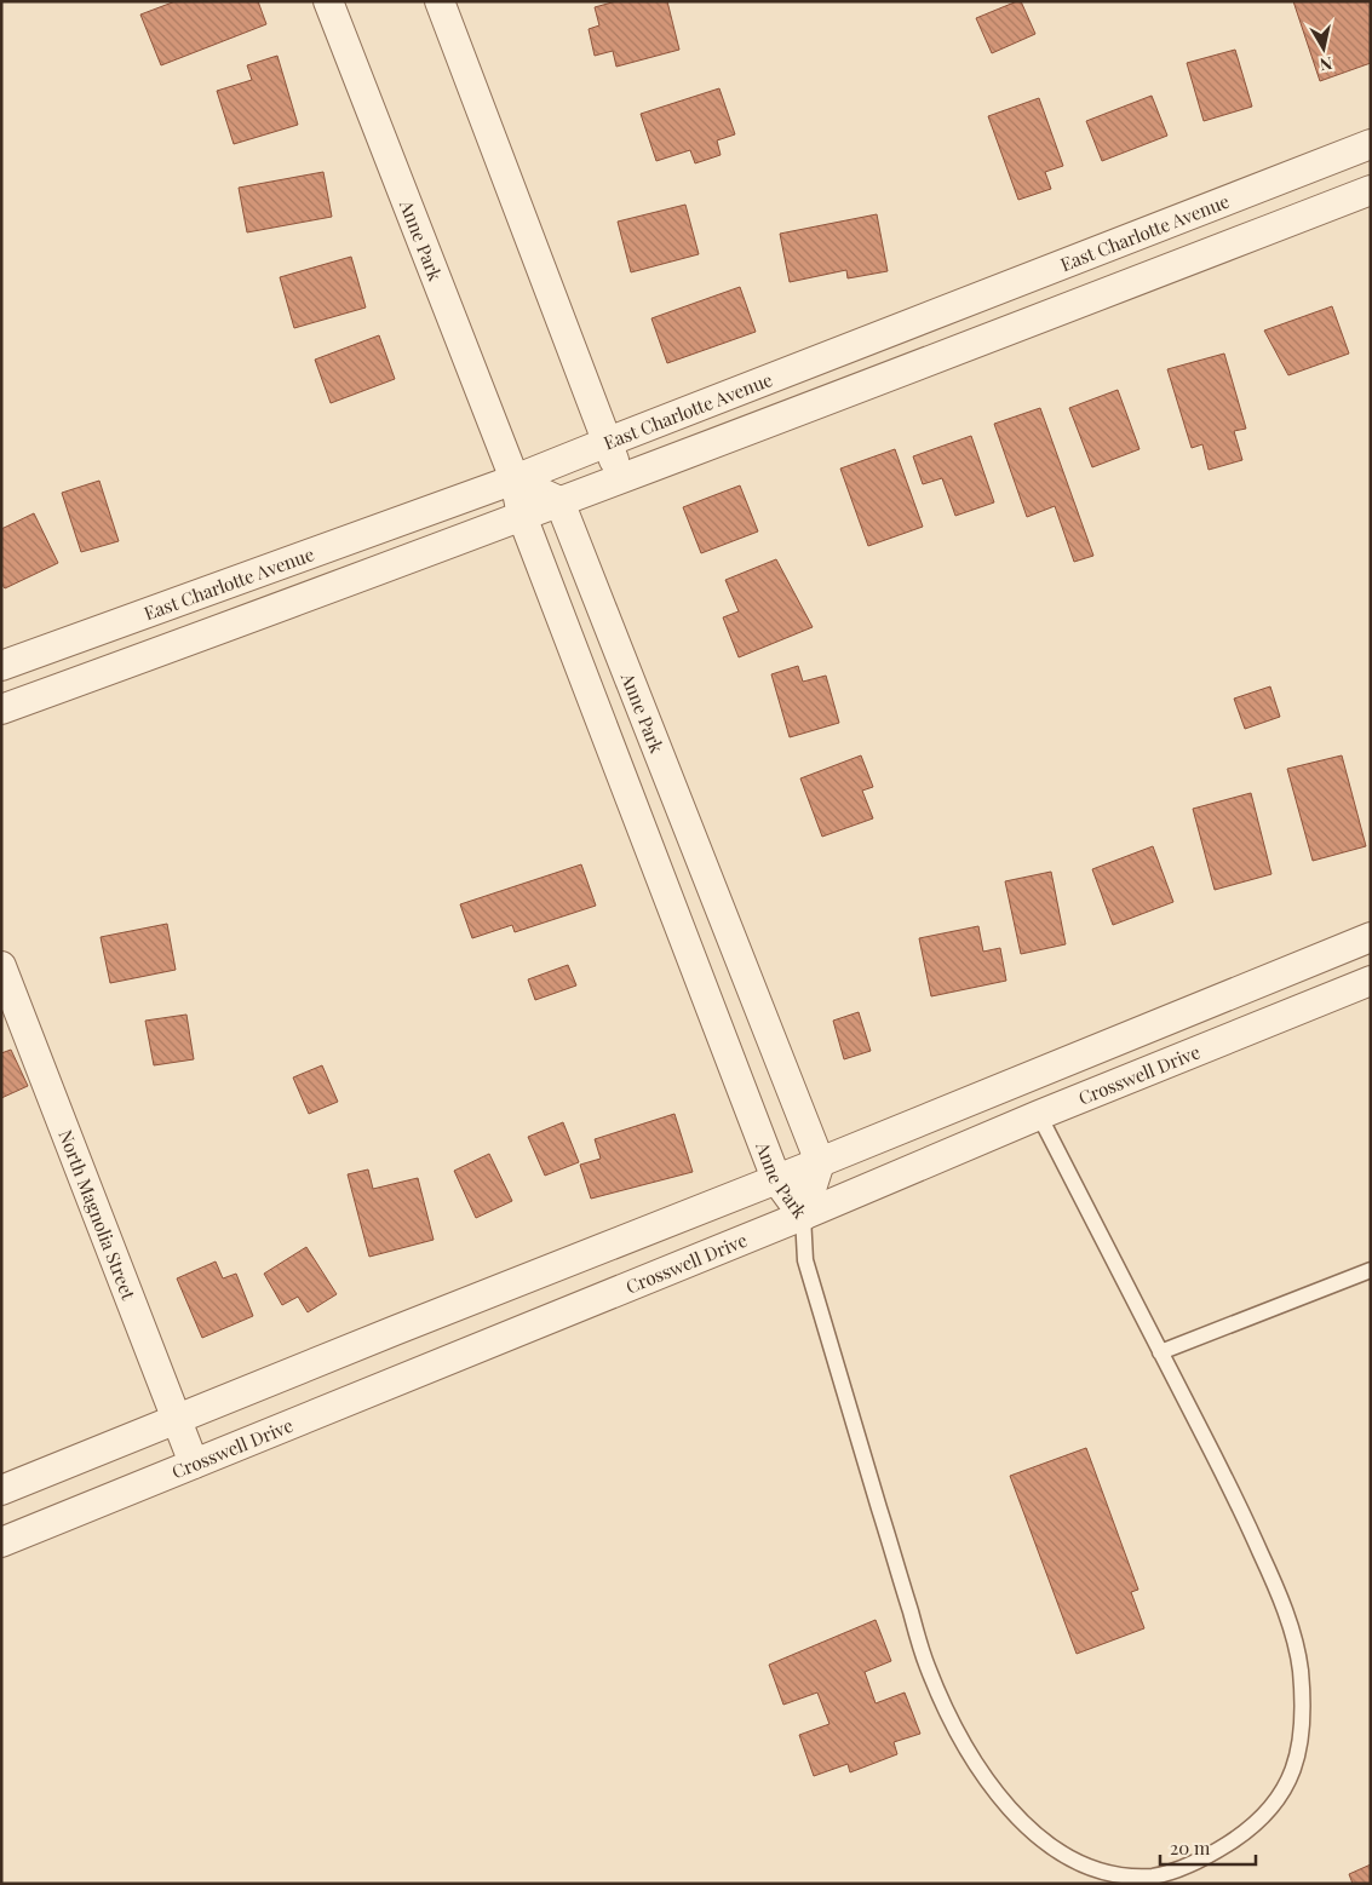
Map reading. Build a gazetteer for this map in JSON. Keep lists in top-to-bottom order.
{
  "streets": {
    "street": [
      "East Charlotte Avenue",
      "Anne Park",
      "Crosswell Drive",
      "North Magnolia Street"
    ]
  },
  "crossings": [
    ["East Charlotte Avenue", "Anne Park"],
    ["Anne Park", "Crosswell Drive"],
    ["Crosswell Drive", "North Magnolia Street"]
  ],
  "scale_bar": "20 m",
  "north": "bottom"
}
